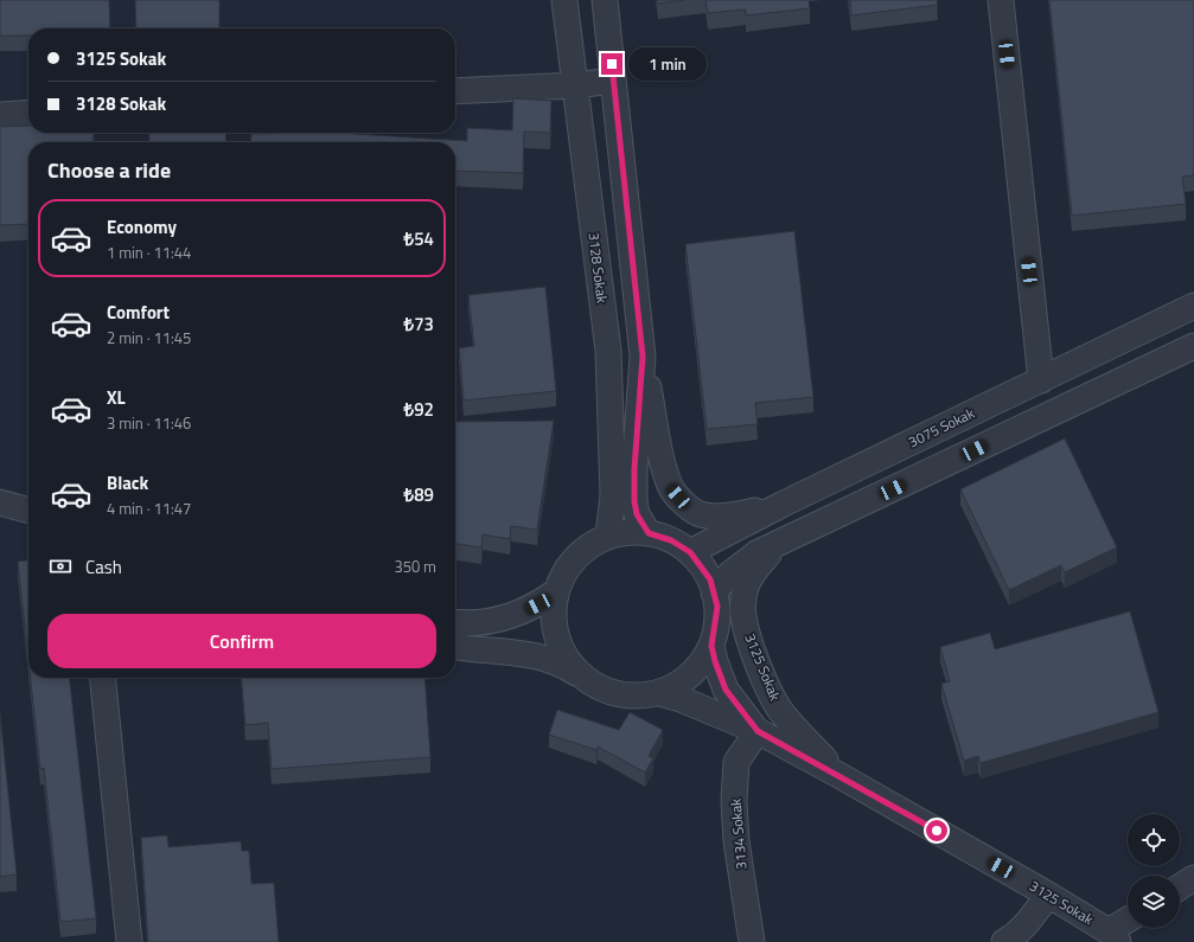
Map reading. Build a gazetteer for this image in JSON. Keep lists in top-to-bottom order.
{
  "streets": {
    "street": [
      "3128 Sokak",
      "3075 Sokak",
      "3125 Sokak",
      "3134 Sokak"
    ]
  },
  "crossings": [
    ["3128 Sokak", "3075 Sokak"],
    ["3128 Sokak", "3125 Sokak"],
    ["3075 Sokak", "3125 Sokak"],
    ["3125 Sokak", "3134 Sokak"]
  ],
  "page": {
    "banner": ["3125 Sokak", "3128 Sokak"],
    "bubble": "1 min",
    "heading": "Choose a ride",
    "list": [
      {
        "name": "Economy",
        "note": "1 min · 11:44",
        "value": "₺54"
      },
      {
        "name": "Comfort",
        "note": "2 min · 11:45",
        "value": "₺73"
      },
      {
        "name": "XL",
        "note": "3 min · 11:46",
        "value": "₺92"
      },
      {
        "name": "Black",
        "note": "4 min · 11:47",
        "value": "₺89"
      }
    ],
    "pay": ["Cash", "350 m"],
    "buttons": "Confirm"
  }
}
